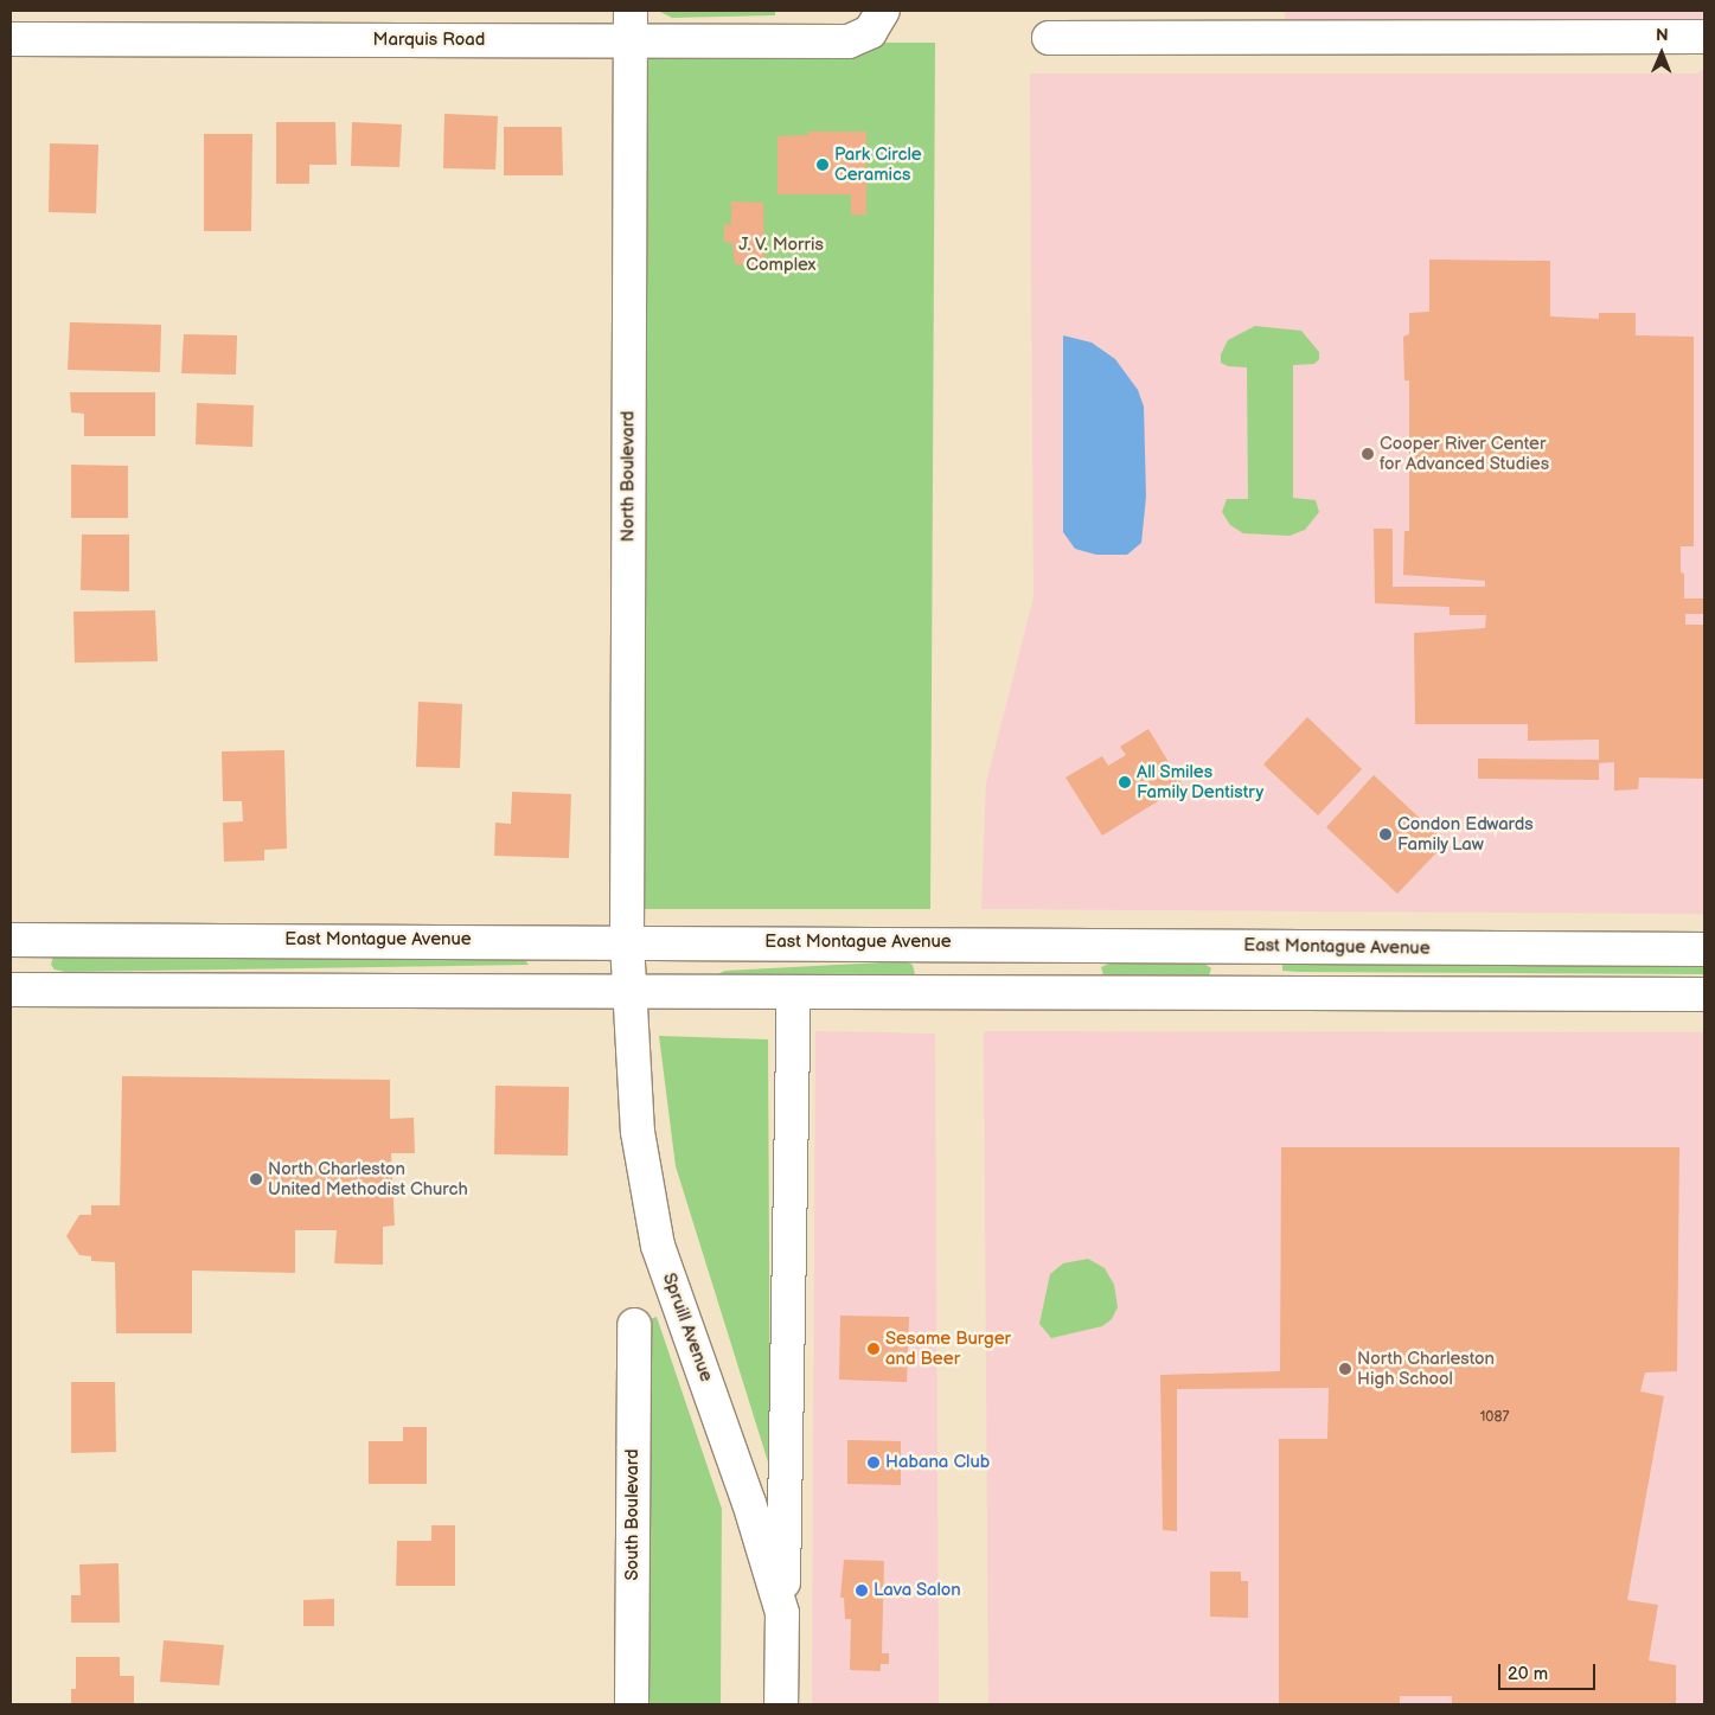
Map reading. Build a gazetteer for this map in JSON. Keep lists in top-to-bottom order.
{
  "streets": {
    "street": [
      "Marquis Road",
      "North Boulevard",
      "East Montague Avenue",
      "Spruill Avenue",
      "South Boulevard"
    ]
  },
  "crossings": [
    ["Marquis Road", "North Boulevard"],
    ["North Boulevard", "East Montague Avenue"],
    ["North Boulevard", "Spruill Avenue"],
    ["East Montague Avenue", "Spruill Avenue"]
  ],
  "parks": ["J. V. Morris Complex"],
  "places": [
    "Park Circle Ceramics",
    "Cooper River Center for Advanced Studies",
    "All Smiles Family Dentistry",
    "Condon Edwards Family Law",
    "North Charleston United Methodist Church",
    "Sesame Burger and Beer",
    "North Charleston High School",
    "Habana Club",
    "Lava Salon"
  ],
  "house_numbers": ["1087"],
  "scale_bar": "20 m",
  "north": "top"
}
